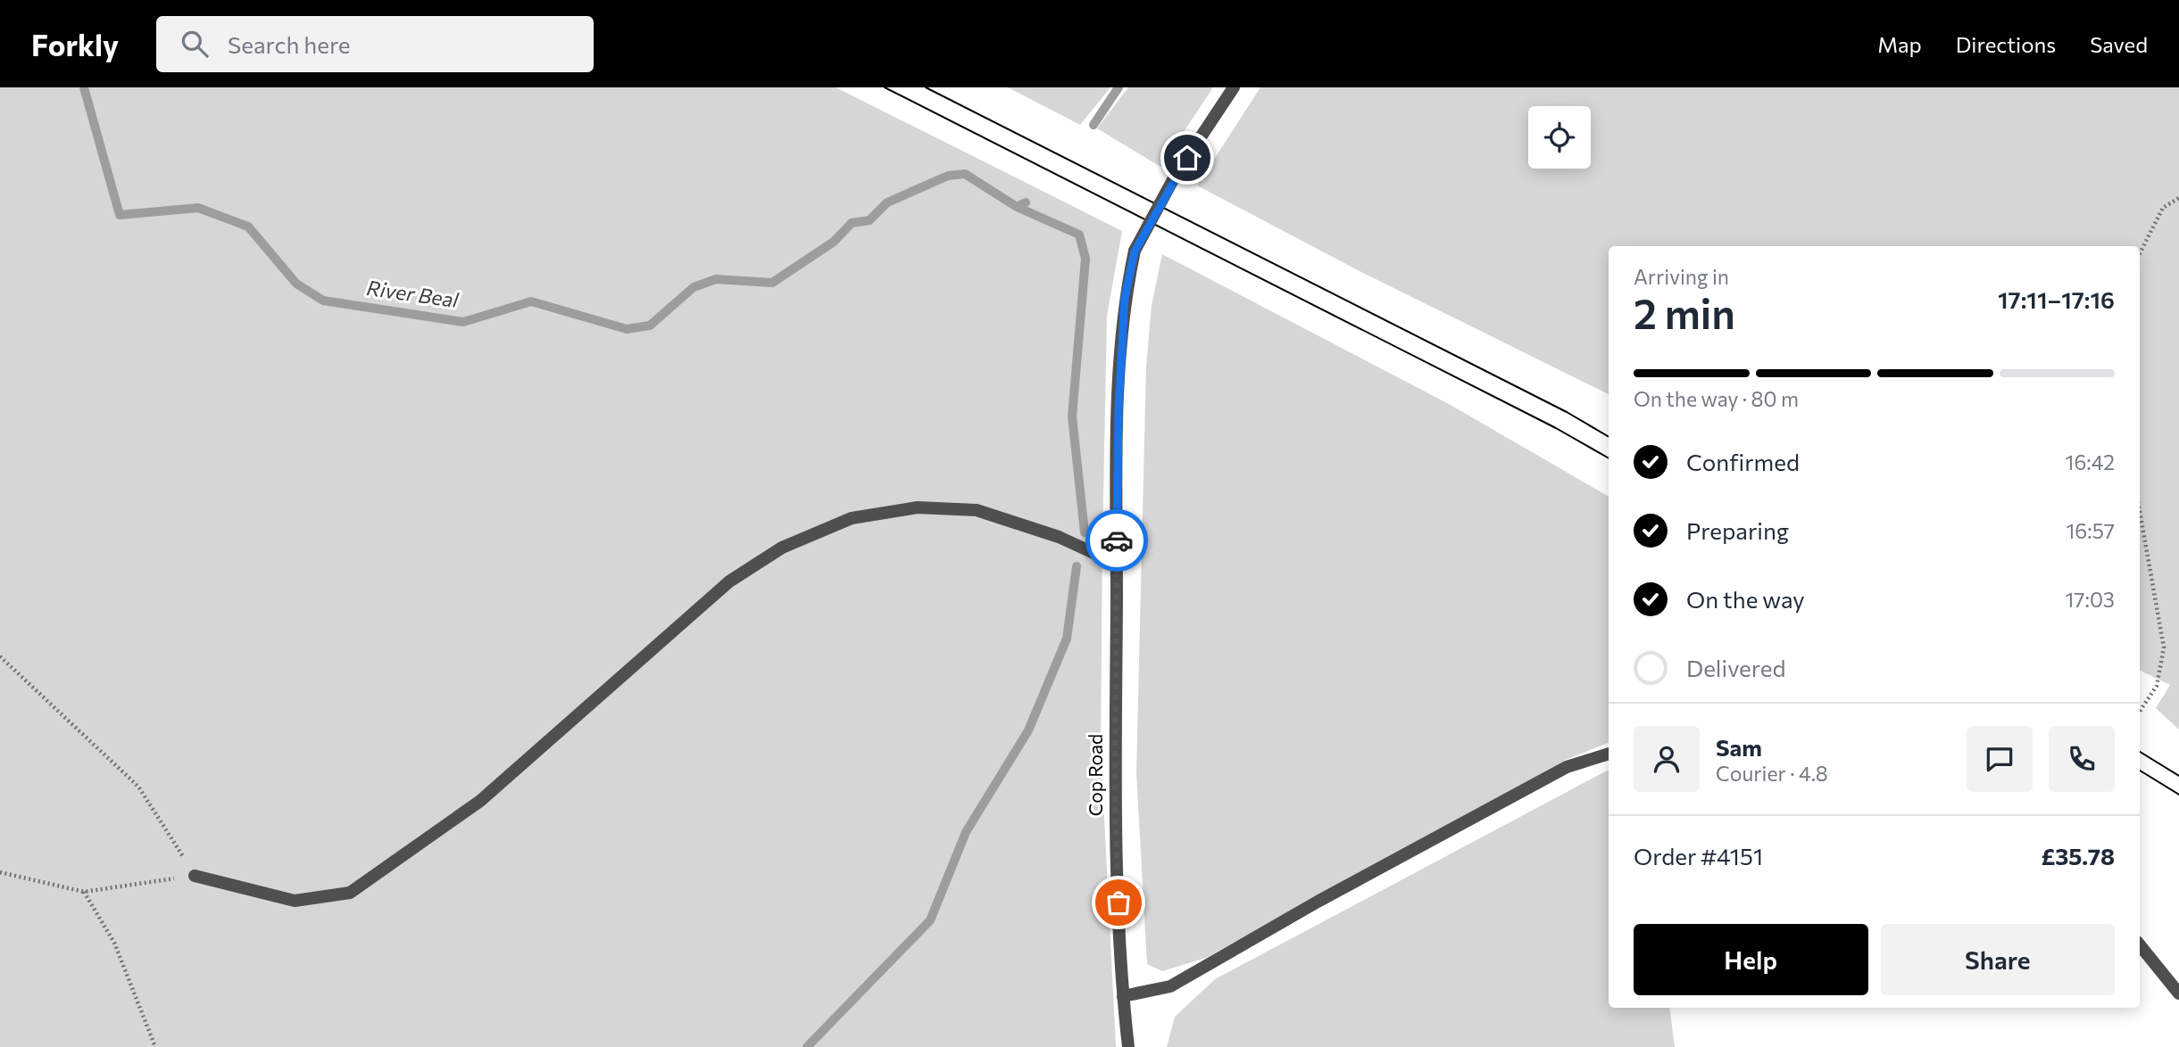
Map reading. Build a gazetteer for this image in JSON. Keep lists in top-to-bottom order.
{
  "streets": {
    "street": ["Cop Road"]
  },
  "water": ["River Beal"],
  "page": {
    "header": "Forkly",
    "search": "Search here",
    "nav": ["Map", "Directions", "Saved"],
    "heading": ["2 min", "Arriving in", "17:11–17:16"],
    "panel": [
      "Sam",
      "Courier · 4.8",
      "Order #4151",
      "£35.78"
    ],
    "bar": "On the way · 80 m",
    "list": [
      ["Confirmed", "16:42"],
      ["Preparing", "16:57"],
      ["On the way", "17:03"],
      "Delivered"
    ],
    "buttons": ["Help", "Share"]
  }
}
